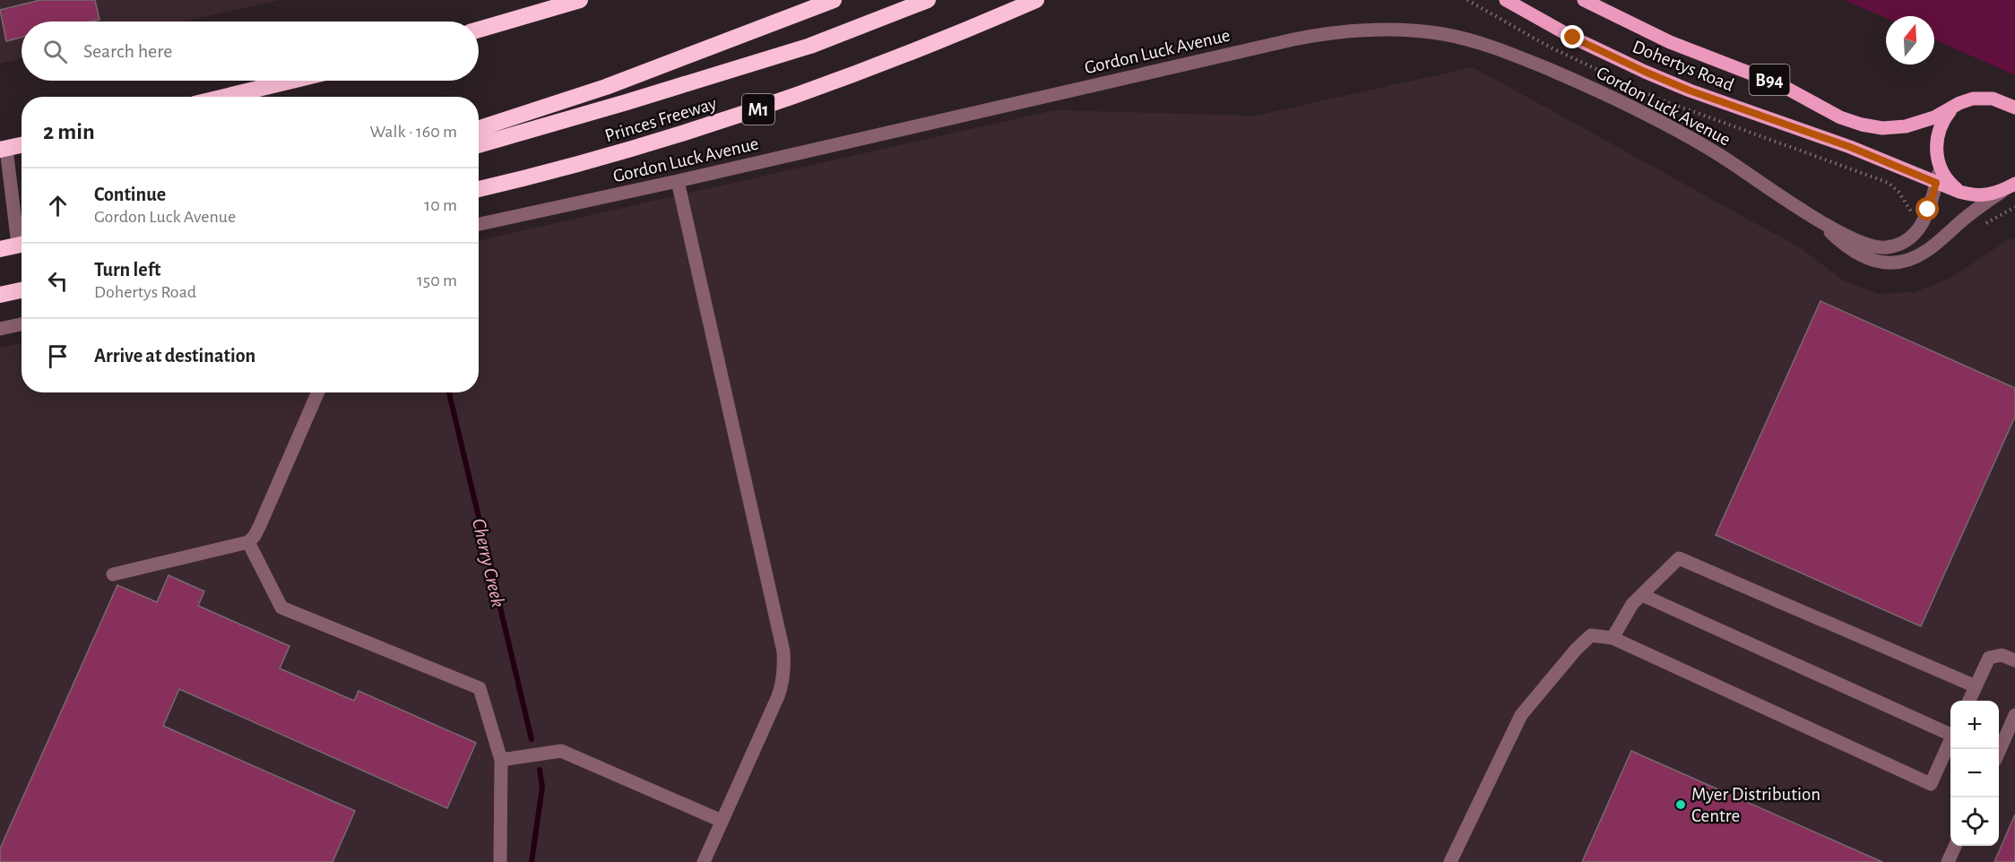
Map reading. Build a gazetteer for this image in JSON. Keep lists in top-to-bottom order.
{
  "streets": {
    "highway": ["M1", "Princes Freeway"],
    "main road": ["Dohertys Road", "B94"],
    "street": ["Gordon Luck Avenue"]
  },
  "crossings": [
    ["Gordon Luck Avenue", "Dohertys Road"]
  ],
  "water": ["Cherry Creek"],
  "places": ["Myer Distribution Centre"],
  "north": "top",
  "page": {
    "search": "Search here",
    "heading": ["2 min", "Walk · 160 m"],
    "list": [
      ["Continue", "Gordon Luck Avenue", "10 m"],
      ["Turn left", "Dohertys Road", "150 m"],
      "Arrive at destination"
    ],
    "map_buttons": ["+", "−"]
  }
}
